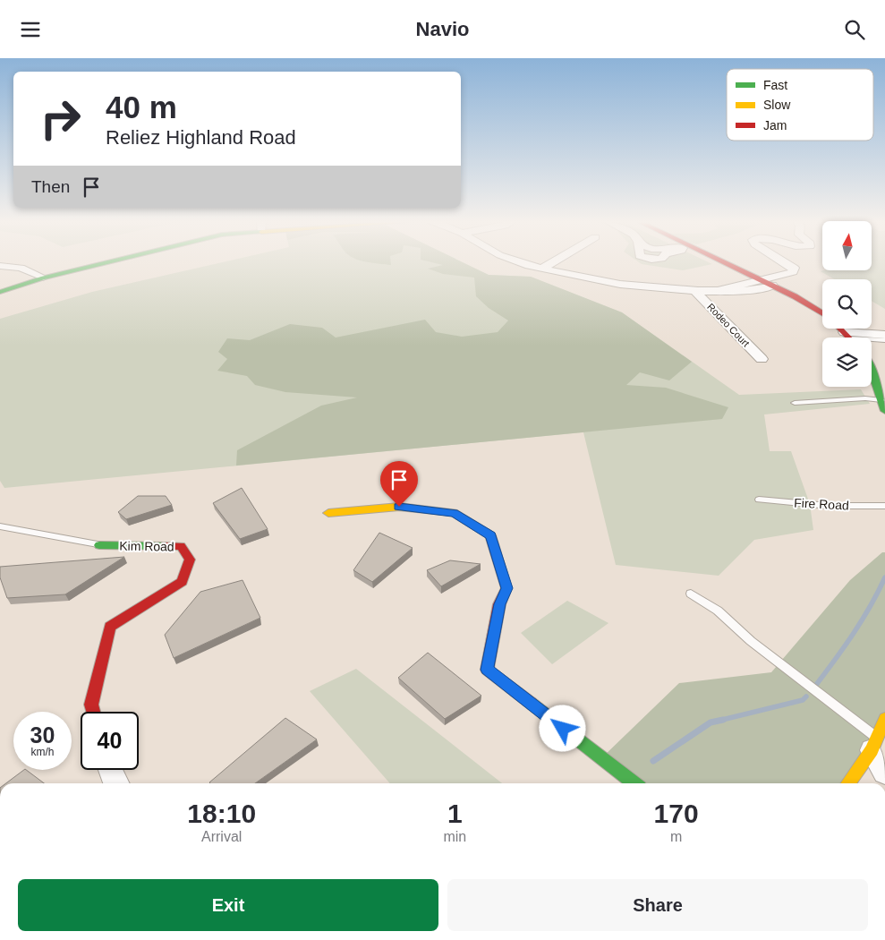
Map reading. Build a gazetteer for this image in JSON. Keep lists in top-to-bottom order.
{
  "streets": {
    "street": ["Rodeo Court", "Kim Road"],
    "lane": ["Fire Road"]
  },
  "legend": ["Fast", "Slow", "Jam"],
  "north": "top",
  "page": {
    "header": "Navio",
    "turn": ["40 m", "Reliez Highland Road"],
    "then": "Then",
    "speed": "30 km/h",
    "limit": "40",
    "eta": [
      "18:10",
      "Arrival",
      "1",
      "min",
      "170",
      "m"
    ],
    "buttons": ["Exit", "Share"]
  }
}
